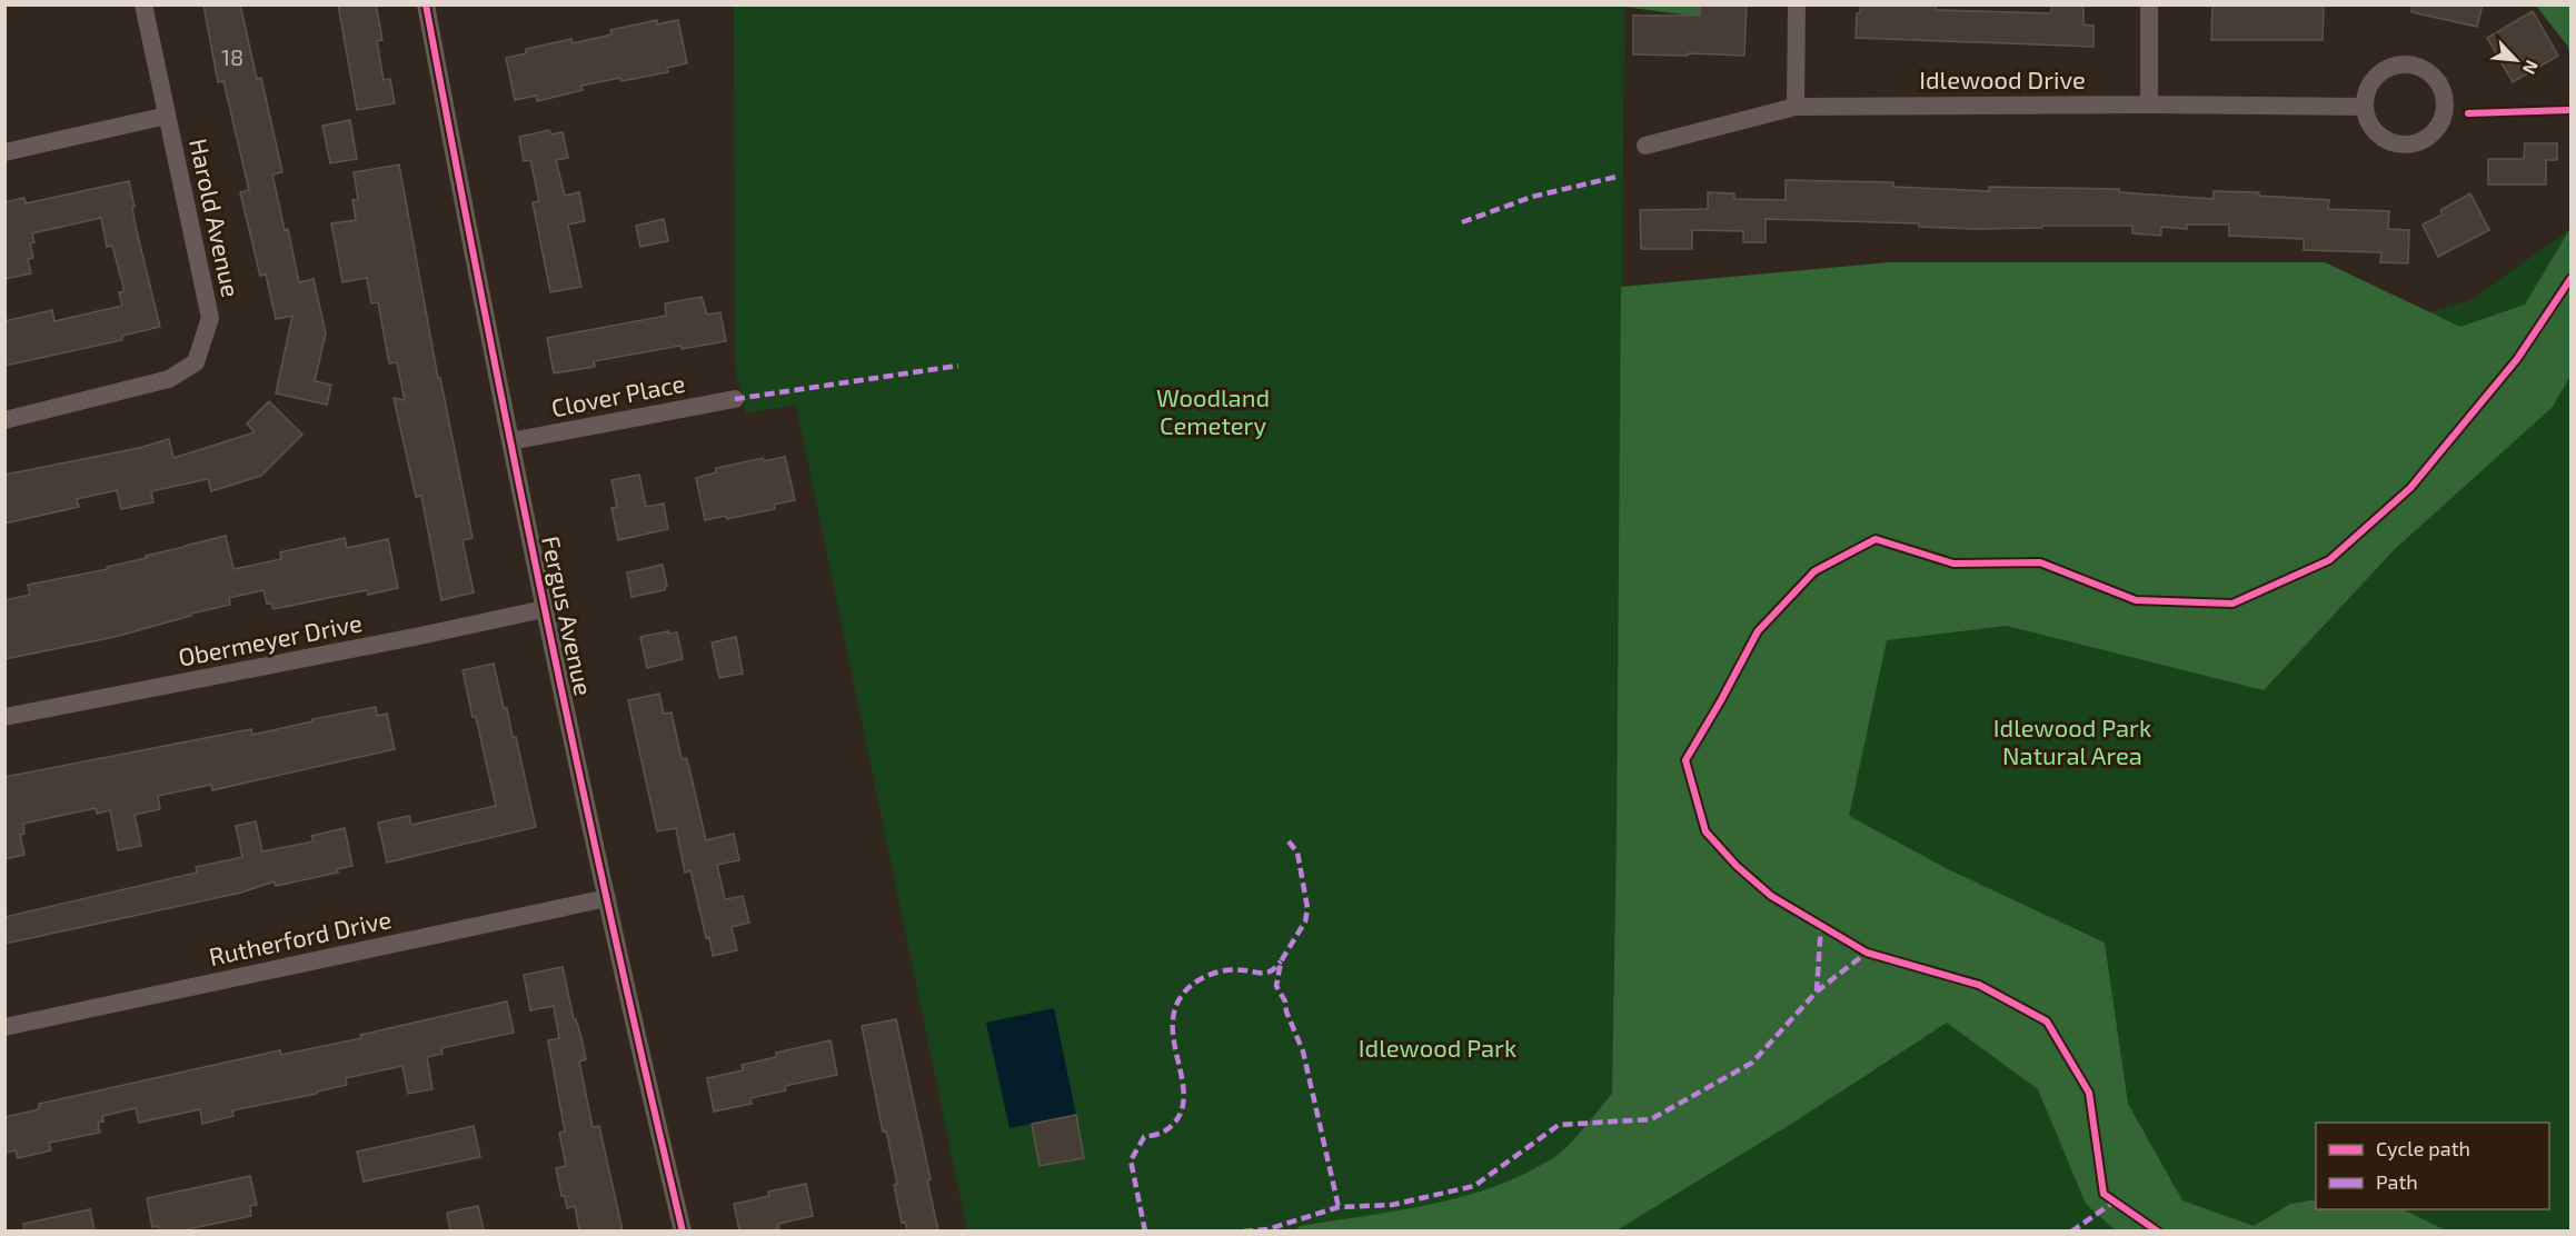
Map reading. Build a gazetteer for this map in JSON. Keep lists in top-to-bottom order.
{
  "streets": {
    "street": [
      "Idlewood Drive",
      "Harold Avenue",
      "Clover Place",
      "Fergus Avenue",
      "Obermeyer Drive",
      "Rutherford Drive"
    ]
  },
  "crossings": [
    ["Clover Place", "Fergus Avenue"],
    ["Fergus Avenue", "Obermeyer Drive"],
    ["Fergus Avenue", "Rutherford Drive"]
  ],
  "parks": ["Woodland Cemetery", "Idlewood Park Natural Area", "Idlewood Park"],
  "house_numbers": ["18"],
  "legend": ["Cycle path", "Path"],
  "north": "bottom right"
}
